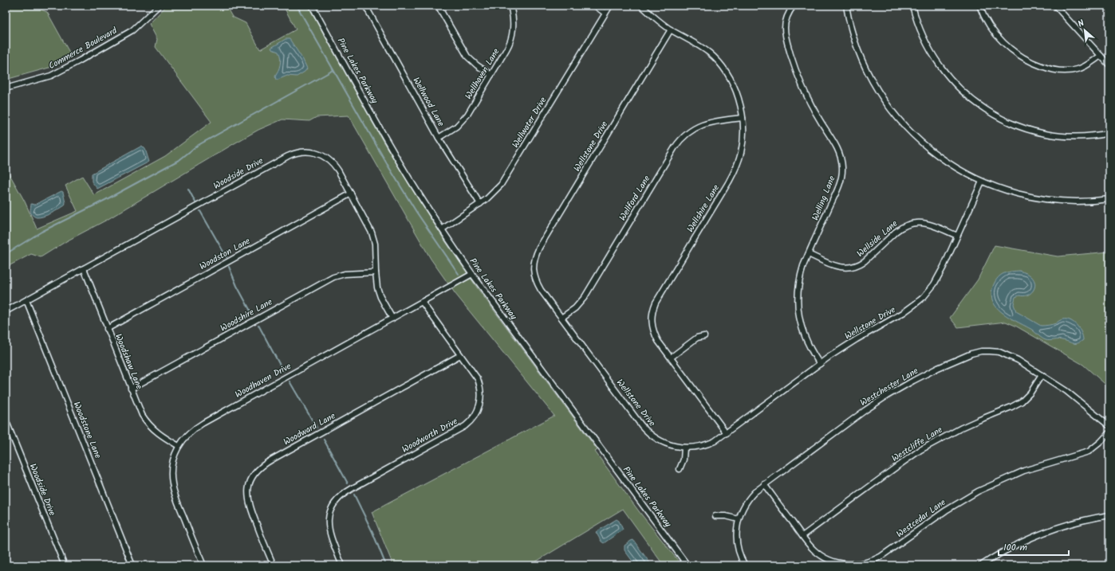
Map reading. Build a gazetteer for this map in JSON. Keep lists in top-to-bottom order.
{
  "streets": {
    "street": [
      "Commerce Boulevard",
      "Pine Lakes Parkway",
      "Wellhaven Lane",
      "Wellwood Lane",
      "Wellwater Drive",
      "Wellstone Drive",
      "Woodside Drive",
      "Wellford Lane",
      "Welling Lane",
      "Wellshire Lane",
      "Wellside Lane",
      "Woodston Lane",
      "Woodshire Lane",
      "Woodshaw Lane",
      "Woodhaven Drive",
      "Westchester Lane",
      "Woodward Lane",
      "Woodstone Lane",
      "Woodworth Drive",
      "Westcliffe Lane",
      "Westcedar Lane"
    ]
  },
  "crossings": [
    ["Pine Lakes Parkway", "Wellwater Drive"],
    ["Pine Lakes Parkway", "Woodhaven Drive"],
    ["Wellhaven Lane", "Wellwood Lane"],
    ["Wellwood Lane", "Wellwater Drive"],
    ["Wellstone Drive", "Wellford Lane"],
    ["Wellstone Drive", "Welling Lane"],
    ["Wellstone Drive", "Wellshire Lane"],
    ["Wellstone Drive", "Wellside Lane"],
    ["Woodside Drive", "Woodston Lane"],
    ["Woodside Drive", "Woodshire Lane"],
    ["Woodside Drive", "Woodshaw Lane"],
    ["Woodside Drive", "Woodhaven Drive"],
    ["Woodside Drive", "Woodstone Lane"],
    ["Wellford Lane", "Wellshire Lane"],
    ["Welling Lane", "Wellside Lane"],
    ["Woodston Lane", "Woodshaw Lane"],
    ["Woodshire Lane", "Woodshaw Lane"],
    ["Woodshaw Lane", "Woodhaven Drive"],
    ["Woodhaven Drive", "Woodworth Drive"],
    ["Westchester Lane", "Westcliffe Lane"],
    ["Westchester Lane", "Westcedar Lane"],
    ["Woodward Lane", "Woodworth Drive"],
    ["Westcliffe Lane", "Westcedar Lane"]
  ],
  "scale_bar": "100 m",
  "north": "top left"
}
